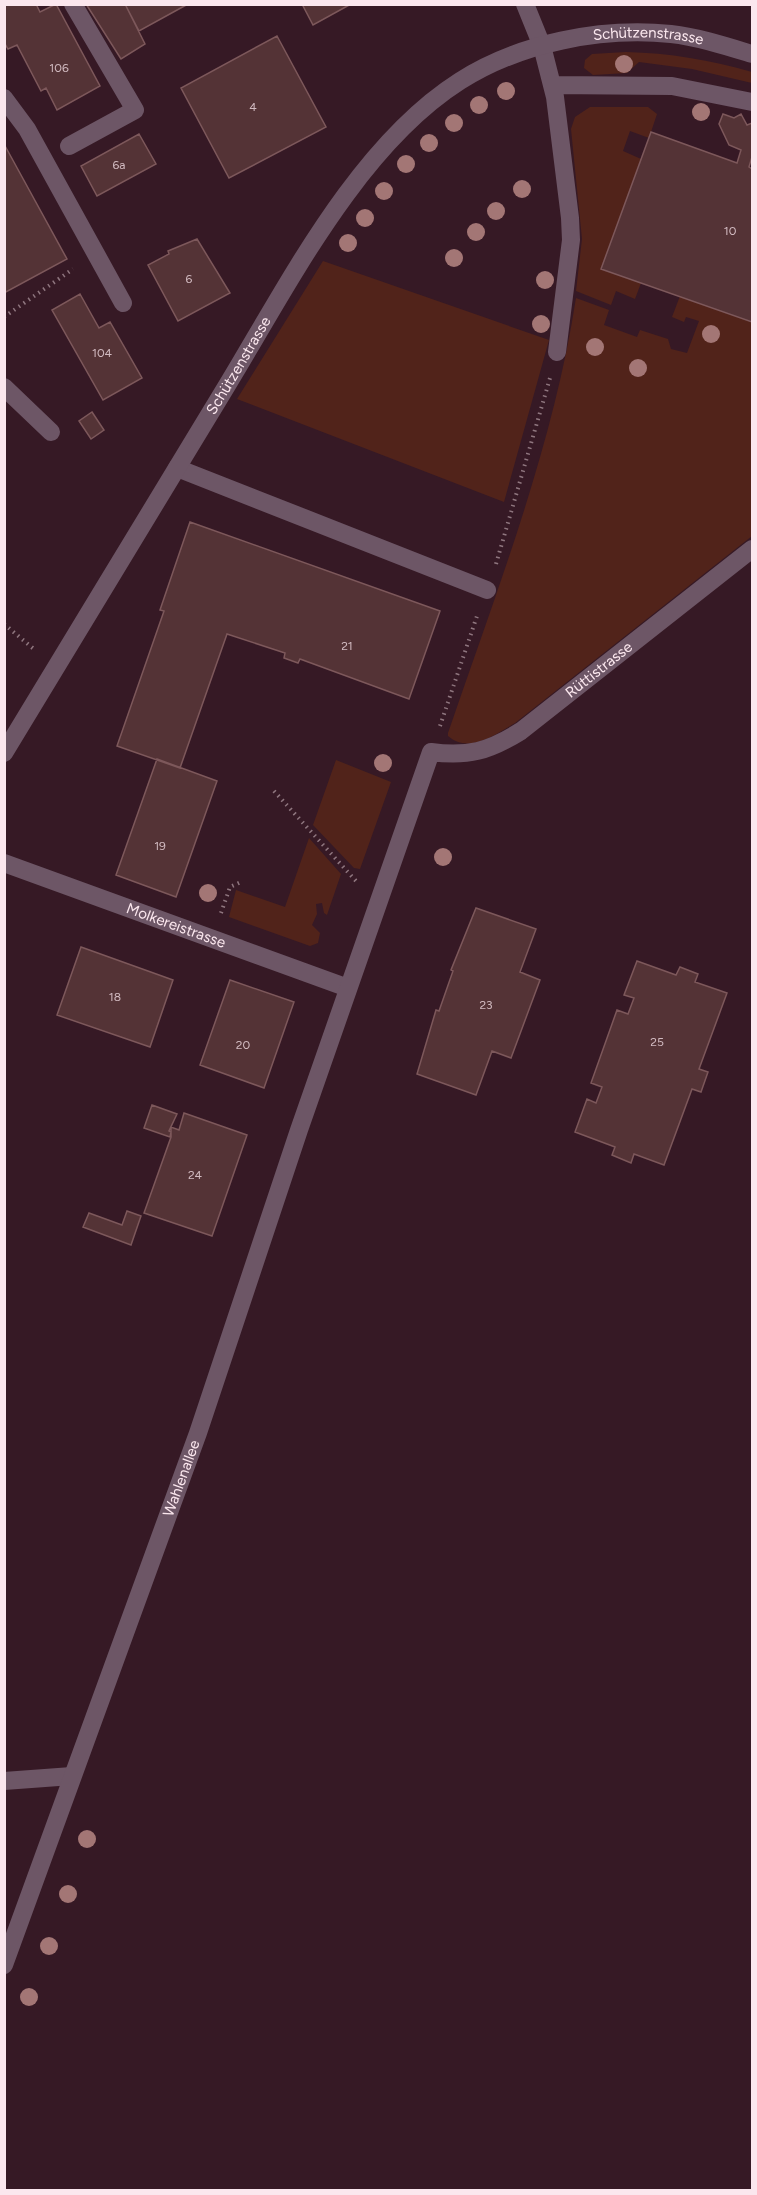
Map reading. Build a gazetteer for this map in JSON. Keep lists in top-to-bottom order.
{
  "streets": {
    "street": [
      "Schützenstrasse",
      "Rüttistrasse",
      "Molkereistrasse",
      "Wahlenallee"
    ]
  },
  "crossings": [
    ["Rüttistrasse", "Wahlenallee"],
    ["Molkereistrasse", "Wahlenallee"]
  ],
  "house_numbers": [
    "106",
    "4",
    "6a",
    "10",
    "6",
    "104",
    "21",
    "19",
    "18",
    "23",
    "25",
    "20",
    "24"
  ]
}
